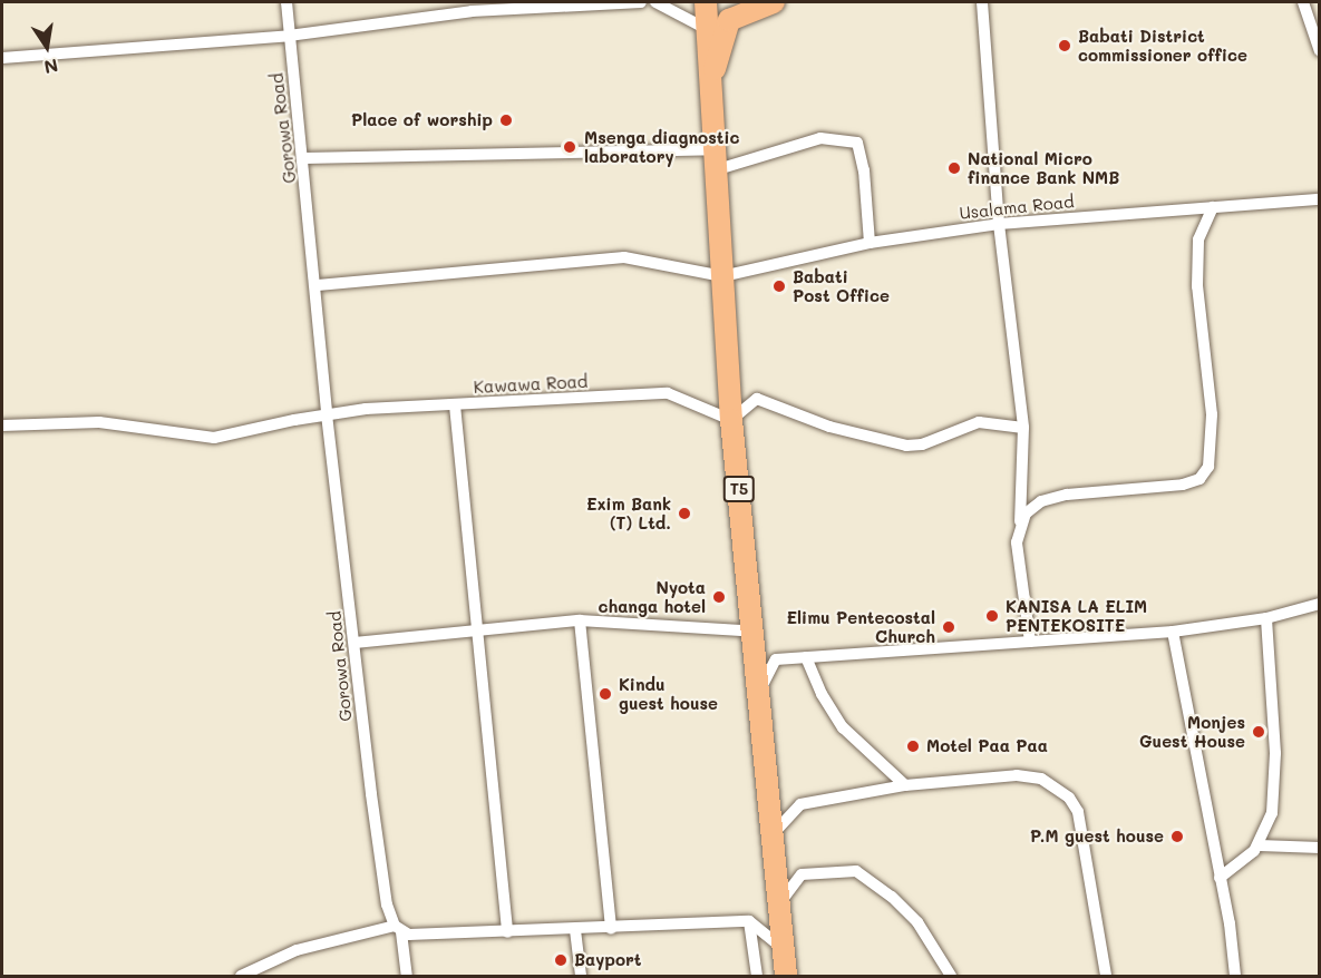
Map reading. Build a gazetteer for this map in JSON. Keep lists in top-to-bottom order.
{
  "streets": {
    "highway": ["T5"],
    "street": ["Gorowa Road", "Usalama Road", "Kawawa Road"]
  },
  "crossings": [
    ["Gorowa Road", "Kawawa Road"],
    ["Usalama Road", "T5"],
    ["Kawawa Road", "T5"]
  ],
  "places": [
    "Babati District commissioner office",
    "Place of worship",
    "Msenga diagnostic laboratory",
    "National Micro finance Bank NMB",
    "Babati Post Office",
    "Exim Bank (T) Ltd.",
    "Nyota changa hotel",
    "KANISA LA ELIM PENTEKOSITE",
    "Elimu Pentecostal Church",
    "Kindu guest house",
    "Monjes Guest House",
    "Motel Paa Paa",
    "P.M guest house",
    "Bayport"
  ],
  "north": "bottom"
}
